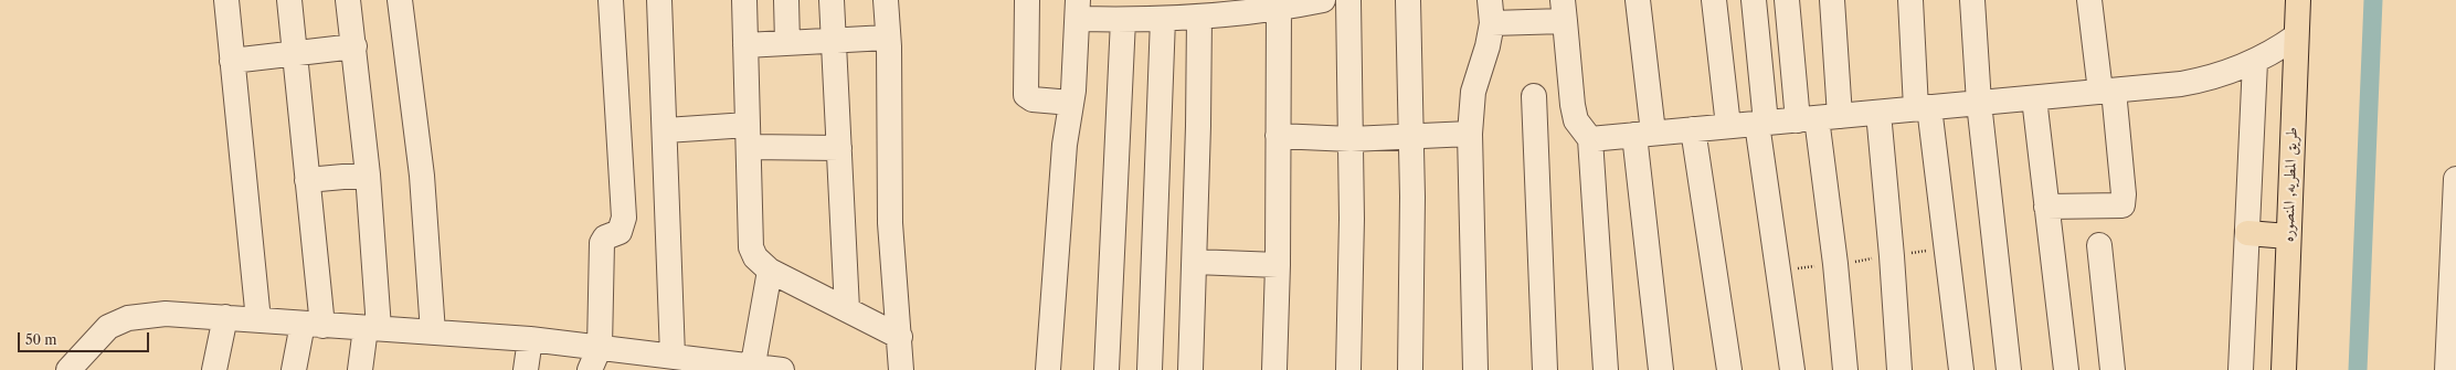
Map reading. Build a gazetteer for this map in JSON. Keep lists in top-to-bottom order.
{
  "streets": {
    "main road": ["طريق المطريه, المنصوره"]
  },
  "scale_bar": "50 m"
}
